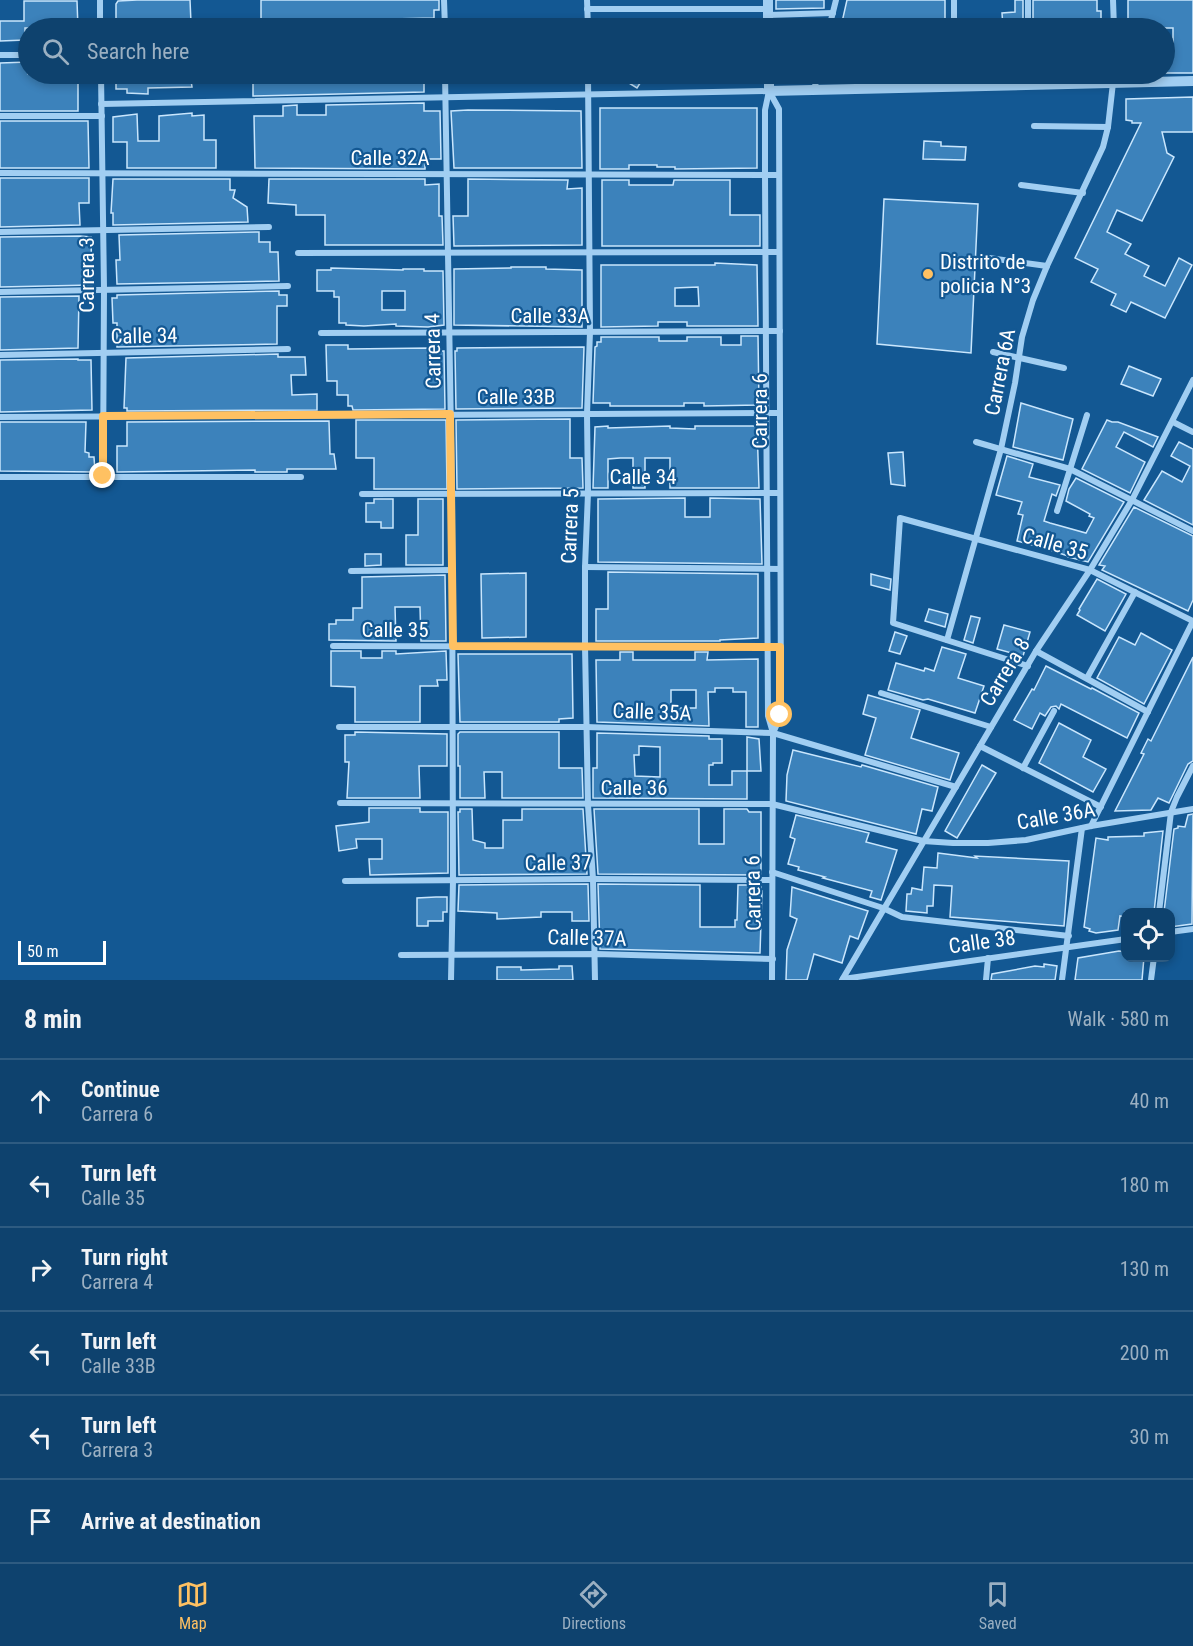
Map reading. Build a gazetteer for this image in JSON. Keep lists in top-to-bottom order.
{
  "streets": {
    "street": [
      "Calle 32A",
      "Carrera 3",
      "Calle 33A",
      "Calle 34",
      "Carrera 4",
      "Carrera 6A",
      "Calle 33B",
      "Carrera 6",
      "Carrera 5",
      "Calle 35",
      "Carrera 8",
      "Calle 35A",
      "Calle 36",
      "Calle 36A",
      "Calle 37",
      "Calle 37A",
      "Calle 38"
    ]
  },
  "crossings": [
    ["Calle 32A", "Carrera 3"],
    ["Calle 32A", "Carrera 4"],
    ["Calle 32A", "Carrera 6"],
    ["Calle 32A", "Carrera 5"],
    ["Carrera 3", "Calle 34"],
    ["Carrera 3", "Calle 33B"],
    ["Calle 33A", "Carrera 4"],
    ["Calle 33A", "Carrera 6"],
    ["Calle 33A", "Carrera 5"],
    ["Calle 34", "Carrera 4"],
    ["Calle 34", "Carrera 6"],
    ["Calle 34", "Carrera 5"],
    ["Carrera 4", "Calle 33B"],
    ["Carrera 4", "Calle 35"],
    ["Carrera 4", "Calle 35A"],
    ["Carrera 4", "Calle 36"],
    ["Carrera 4", "Calle 37"],
    ["Carrera 4", "Calle 37A"],
    ["Carrera 6A", "Calle 35"],
    ["Calle 33B", "Carrera 6"],
    ["Calle 33B", "Carrera 5"],
    ["Carrera 6", "Calle 35"],
    ["Carrera 6", "Calle 35A"],
    ["Carrera 6", "Calle 36"],
    ["Carrera 6", "Calle 37"],
    ["Carrera 6", "Calle 37A"],
    ["Carrera 5", "Calle 35"],
    ["Carrera 5", "Calle 35A"],
    ["Carrera 5", "Calle 36"],
    ["Carrera 5", "Calle 37"],
    ["Carrera 5", "Calle 37A"],
    ["Calle 35", "Carrera 8"],
    ["Carrera 8", "Calle 35A"],
    ["Carrera 8", "Calle 36"],
    ["Carrera 8", "Calle 36A"],
    ["Carrera 8", "Calle 38"],
    ["Calle 36", "Calle 36A"]
  ],
  "places": ["Distrito de policia N°3"],
  "scale_bar": "50 m",
  "page": {
    "search": "Search here",
    "scale": "50 m",
    "heading": ["8 min", "Walk · 580 m"],
    "list": [
      ["Continue", "Carrera 6", "40 m"],
      ["Turn left", "Calle 35", "180 m"],
      ["Turn right", "Carrera 4", "130 m"],
      ["Turn left", "Calle 33B", "200 m"],
      ["Turn left", "Carrera 3", "30 m"],
      "Arrive at destination"
    ],
    "nav": ["Map", "Directions", "Saved"]
  }
}
